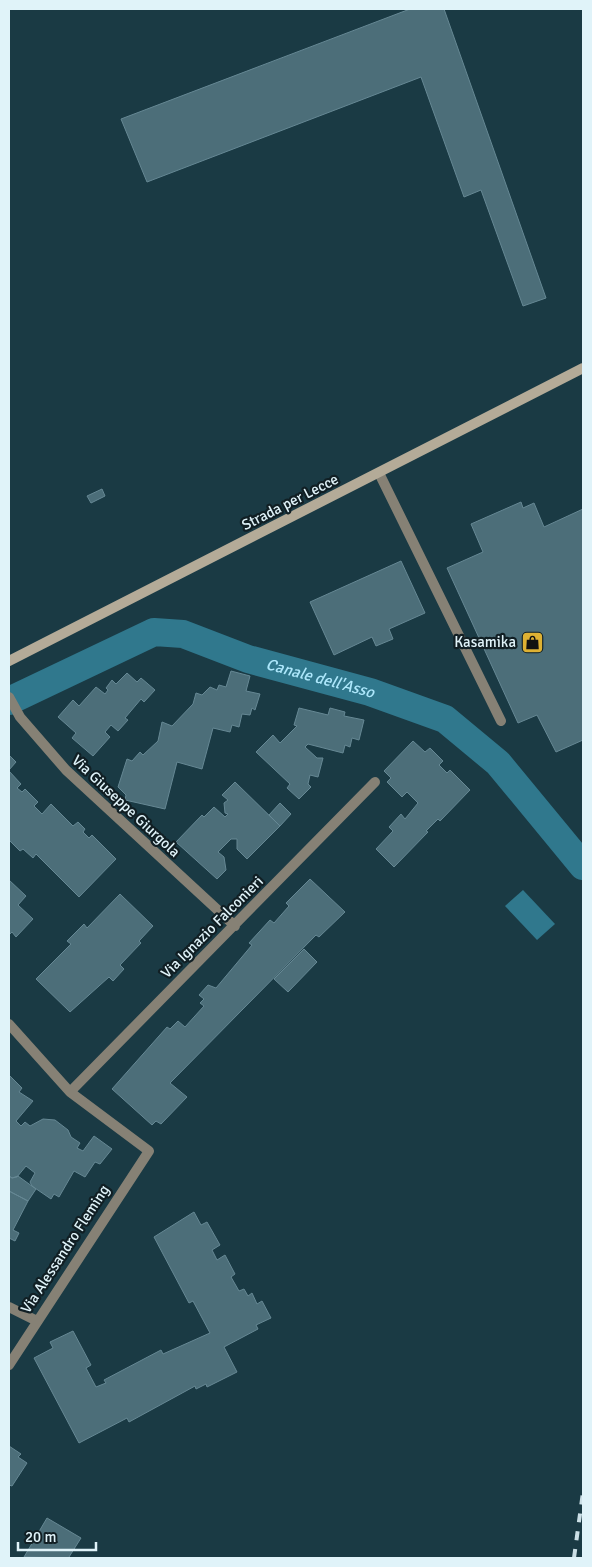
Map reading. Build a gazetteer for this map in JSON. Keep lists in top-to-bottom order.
{
  "streets": {
    "main road": ["Strada per Lecce"],
    "street": ["Via Giuseppe Giurgola", "Via Ignazio Falconieri", "Via Alessandro Fleming"]
  },
  "crossings": [
    ["Via Giuseppe Giurgola", "Via Ignazio Falconieri"],
    ["Via Ignazio Falconieri", "Via Alessandro Fleming"]
  ],
  "water": ["Canale dell'Asso"],
  "places": {
    "shop": ["Kasamika"]
  },
  "scale_bar": "20 m"
}
